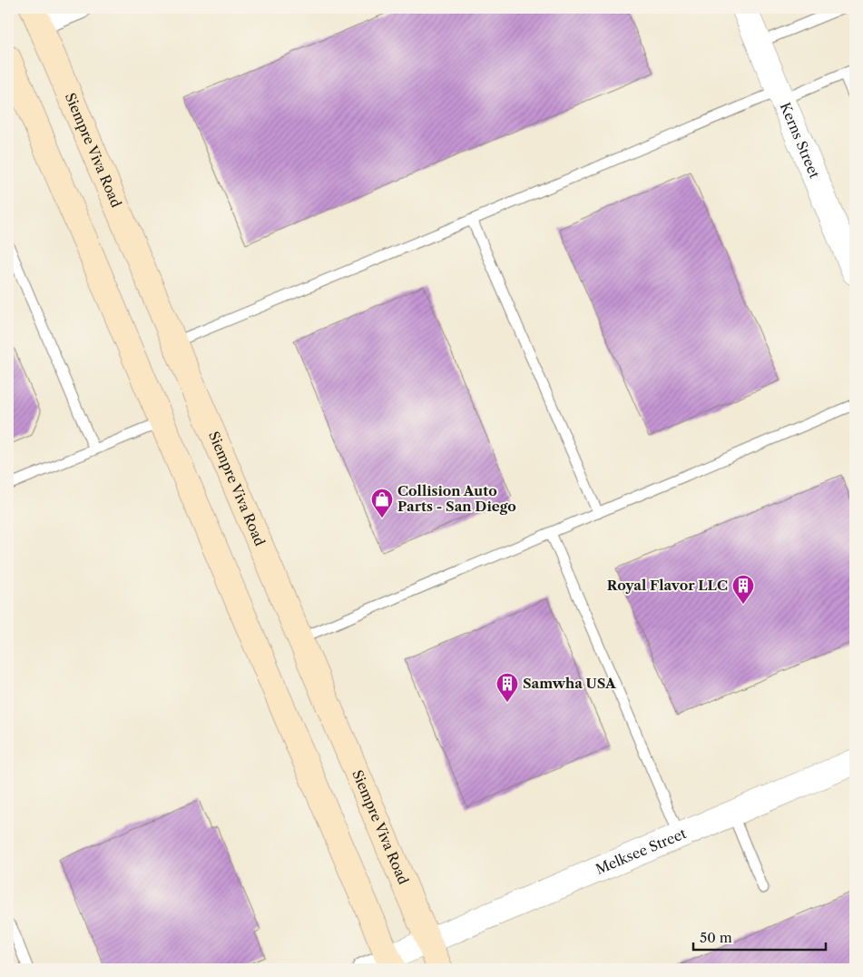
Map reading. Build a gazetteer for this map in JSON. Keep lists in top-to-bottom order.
{
  "streets": {
    "main road": ["Siempre Viva Road"],
    "street": ["Kerns Street", "Melksee Street"]
  },
  "crossings": [
    ["Siempre Viva Road", "Melksee Street"]
  ],
  "places": {
    "shop": ["Collision Auto Parts - San Diego"],
    "building": ["Royal Flavor LLC", "Samwha USA"]
  },
  "scale_bar": "50 m"
}
